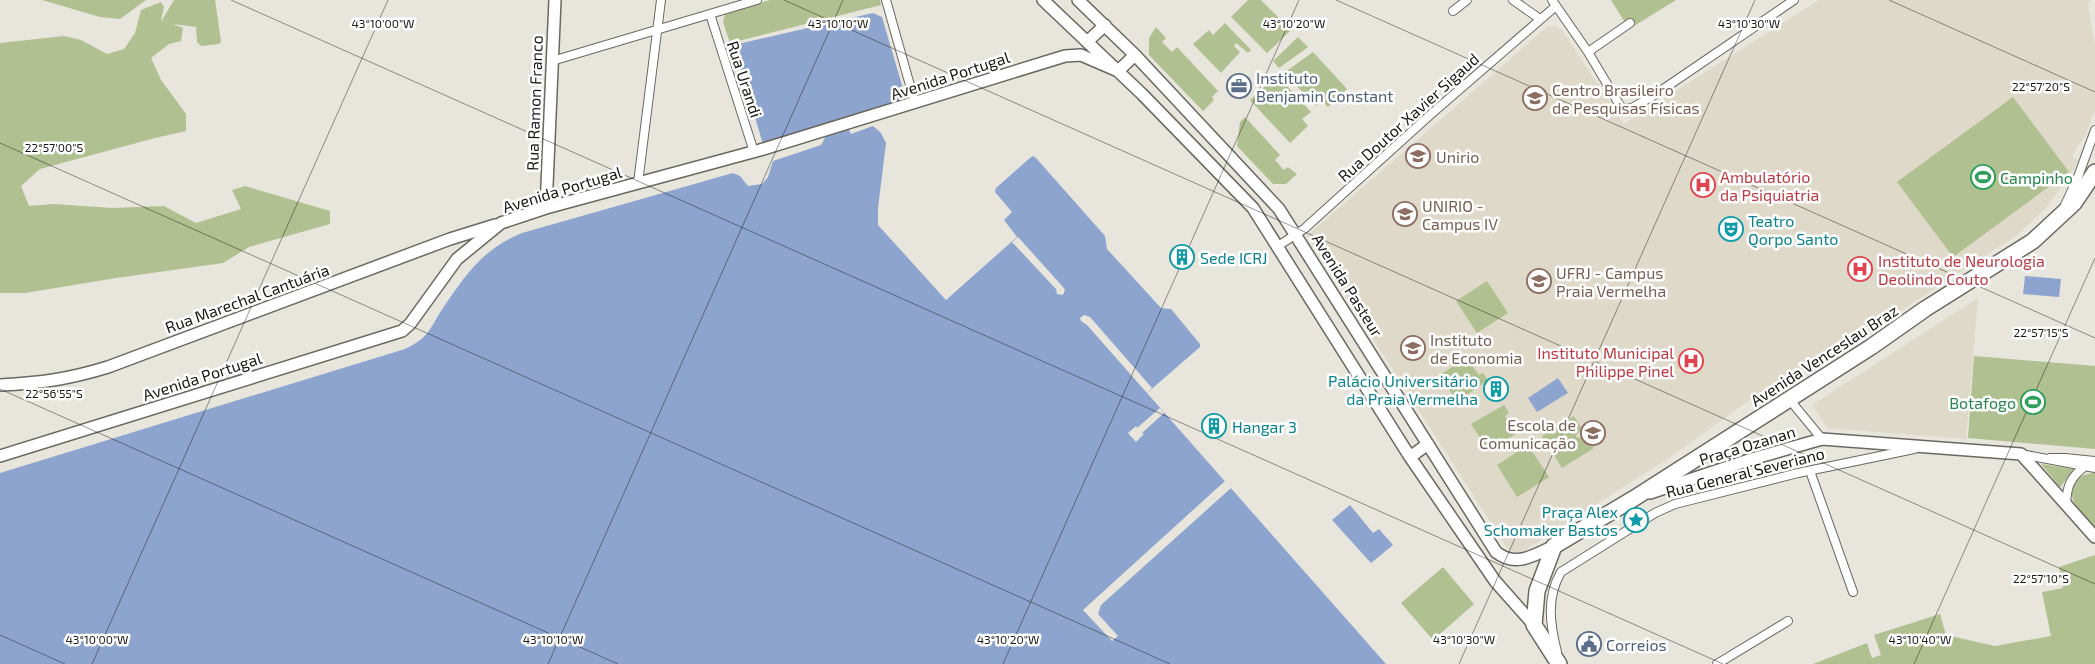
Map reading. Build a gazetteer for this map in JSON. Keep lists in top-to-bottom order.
{
  "streets": {
    "highway": ["Avenida Venceslau Braz"],
    "street": [
      "Avenida Portugal",
      "Rua Urandi",
      "Rua Ramon Franco",
      "Rua Doutor Xavier Sigaud",
      "Avenida Pasteur",
      "Rua Marechal Cantuária",
      "Praça Ozanan",
      "Rua General Severiano"
    ]
  },
  "crossings": [
    ["Avenida Portugal", "Rua Urandi"],
    ["Avenida Portugal", "Rua Ramon Franco"],
    ["Avenida Portugal", "Rua Marechal Cantuária"],
    ["Rua Doutor Xavier Sigaud", "Avenida Pasteur"],
    ["Avenida Pasteur", "Avenida Venceslau Braz"],
    ["Avenida Venceslau Braz", "Praça Ozanan"],
    ["Praça Ozanan", "Rua General Severiano"]
  ],
  "places": {
    "office": ["Instituto Benjamin Constant"],
    "school or university": [
      "Centro Brasileiro de Pesquisas Físicas",
      "Unirio",
      "UNIRIO - Campus IV",
      "UFRJ - Campus Praia Vermelha",
      "Instituto de Economia",
      "Escola de Comunicação"
    ],
    "sports": ["Campinho", "Botafogo"],
    "hospital": ["Ambulatório da Psiquiatria", "Instituto de Neurologia Deolindo Couto", "Instituto Municipal Philippe Pinel"],
    "theatre": ["Teatro Qorpo Santo"],
    "building": ["Sede ICRJ", "Palácio Universitário da Praia Vermelha", "Hangar 3"],
    "place": ["Praça Alex Schomaker Bastos"],
    "public building": ["Correios"]
  },
  "coordinates": [
    "43°10'00\"W",
    "43°10'10\"W",
    "43°10'20\"W",
    "43°10'30\"W",
    "22°57'20\"S",
    "22°57'00\"S",
    "22°57'15\"S",
    "22°56'55\"S",
    "22°57'10\"S",
    "43°10'40\"W"
  ]
}
